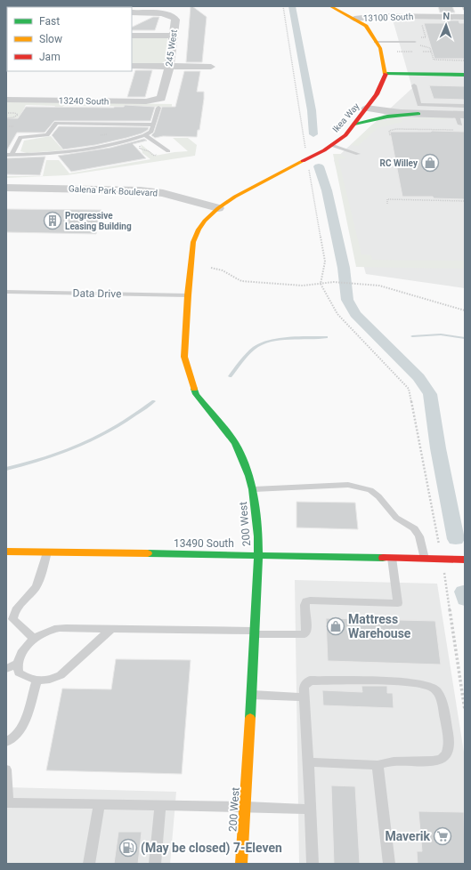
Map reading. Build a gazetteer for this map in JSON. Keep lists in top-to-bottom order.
{
  "streets": {
    "main road": ["Ikea Way", "200 West", "13490 South"],
    "street": [
      "13100 South",
      "245 West",
      "13240 South",
      "Galena Park Boulevard"
    ],
    "lane": ["Data Drive"]
  },
  "crossings": [
    ["245 West", "13240 South"],
    ["Ikea Way", "Galena Park Boulevard"],
    ["Ikea Way", "200 West"],
    ["Galena Park Boulevard", "200 West"],
    ["Data Drive", "200 West"],
    ["200 West", "13490 South"]
  ],
  "places": {
    "shop": ["RC Willey", "Mattress Warehouse"],
    "building": ["Progressive Leasing Building"],
    "supermarket": ["Maverik"],
    "fuel station": ["(May be closed) 7-Eleven"]
  },
  "legend": ["Fast", "Slow", "Jam"],
  "north": "top"
}
